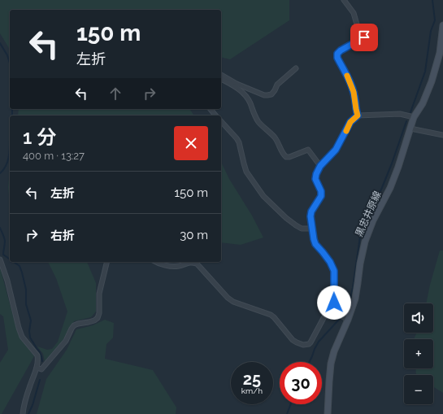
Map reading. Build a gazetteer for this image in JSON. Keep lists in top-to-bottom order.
{
  "streets": {
    "main road": ["黒忠井原線"]
  },
  "page": {
    "turn": ["150 m", "左折"],
    "heading": ["1 分", "400 m · 13:27"],
    "list": [
      {
        "name": "左折",
        "value": "150 m"
      },
      {
        "name": "右折",
        "value": "30 m"
      }
    ],
    "map_buttons": ["+", "−"],
    "speed": "25 km/h",
    "limit": "30"
  }
}
